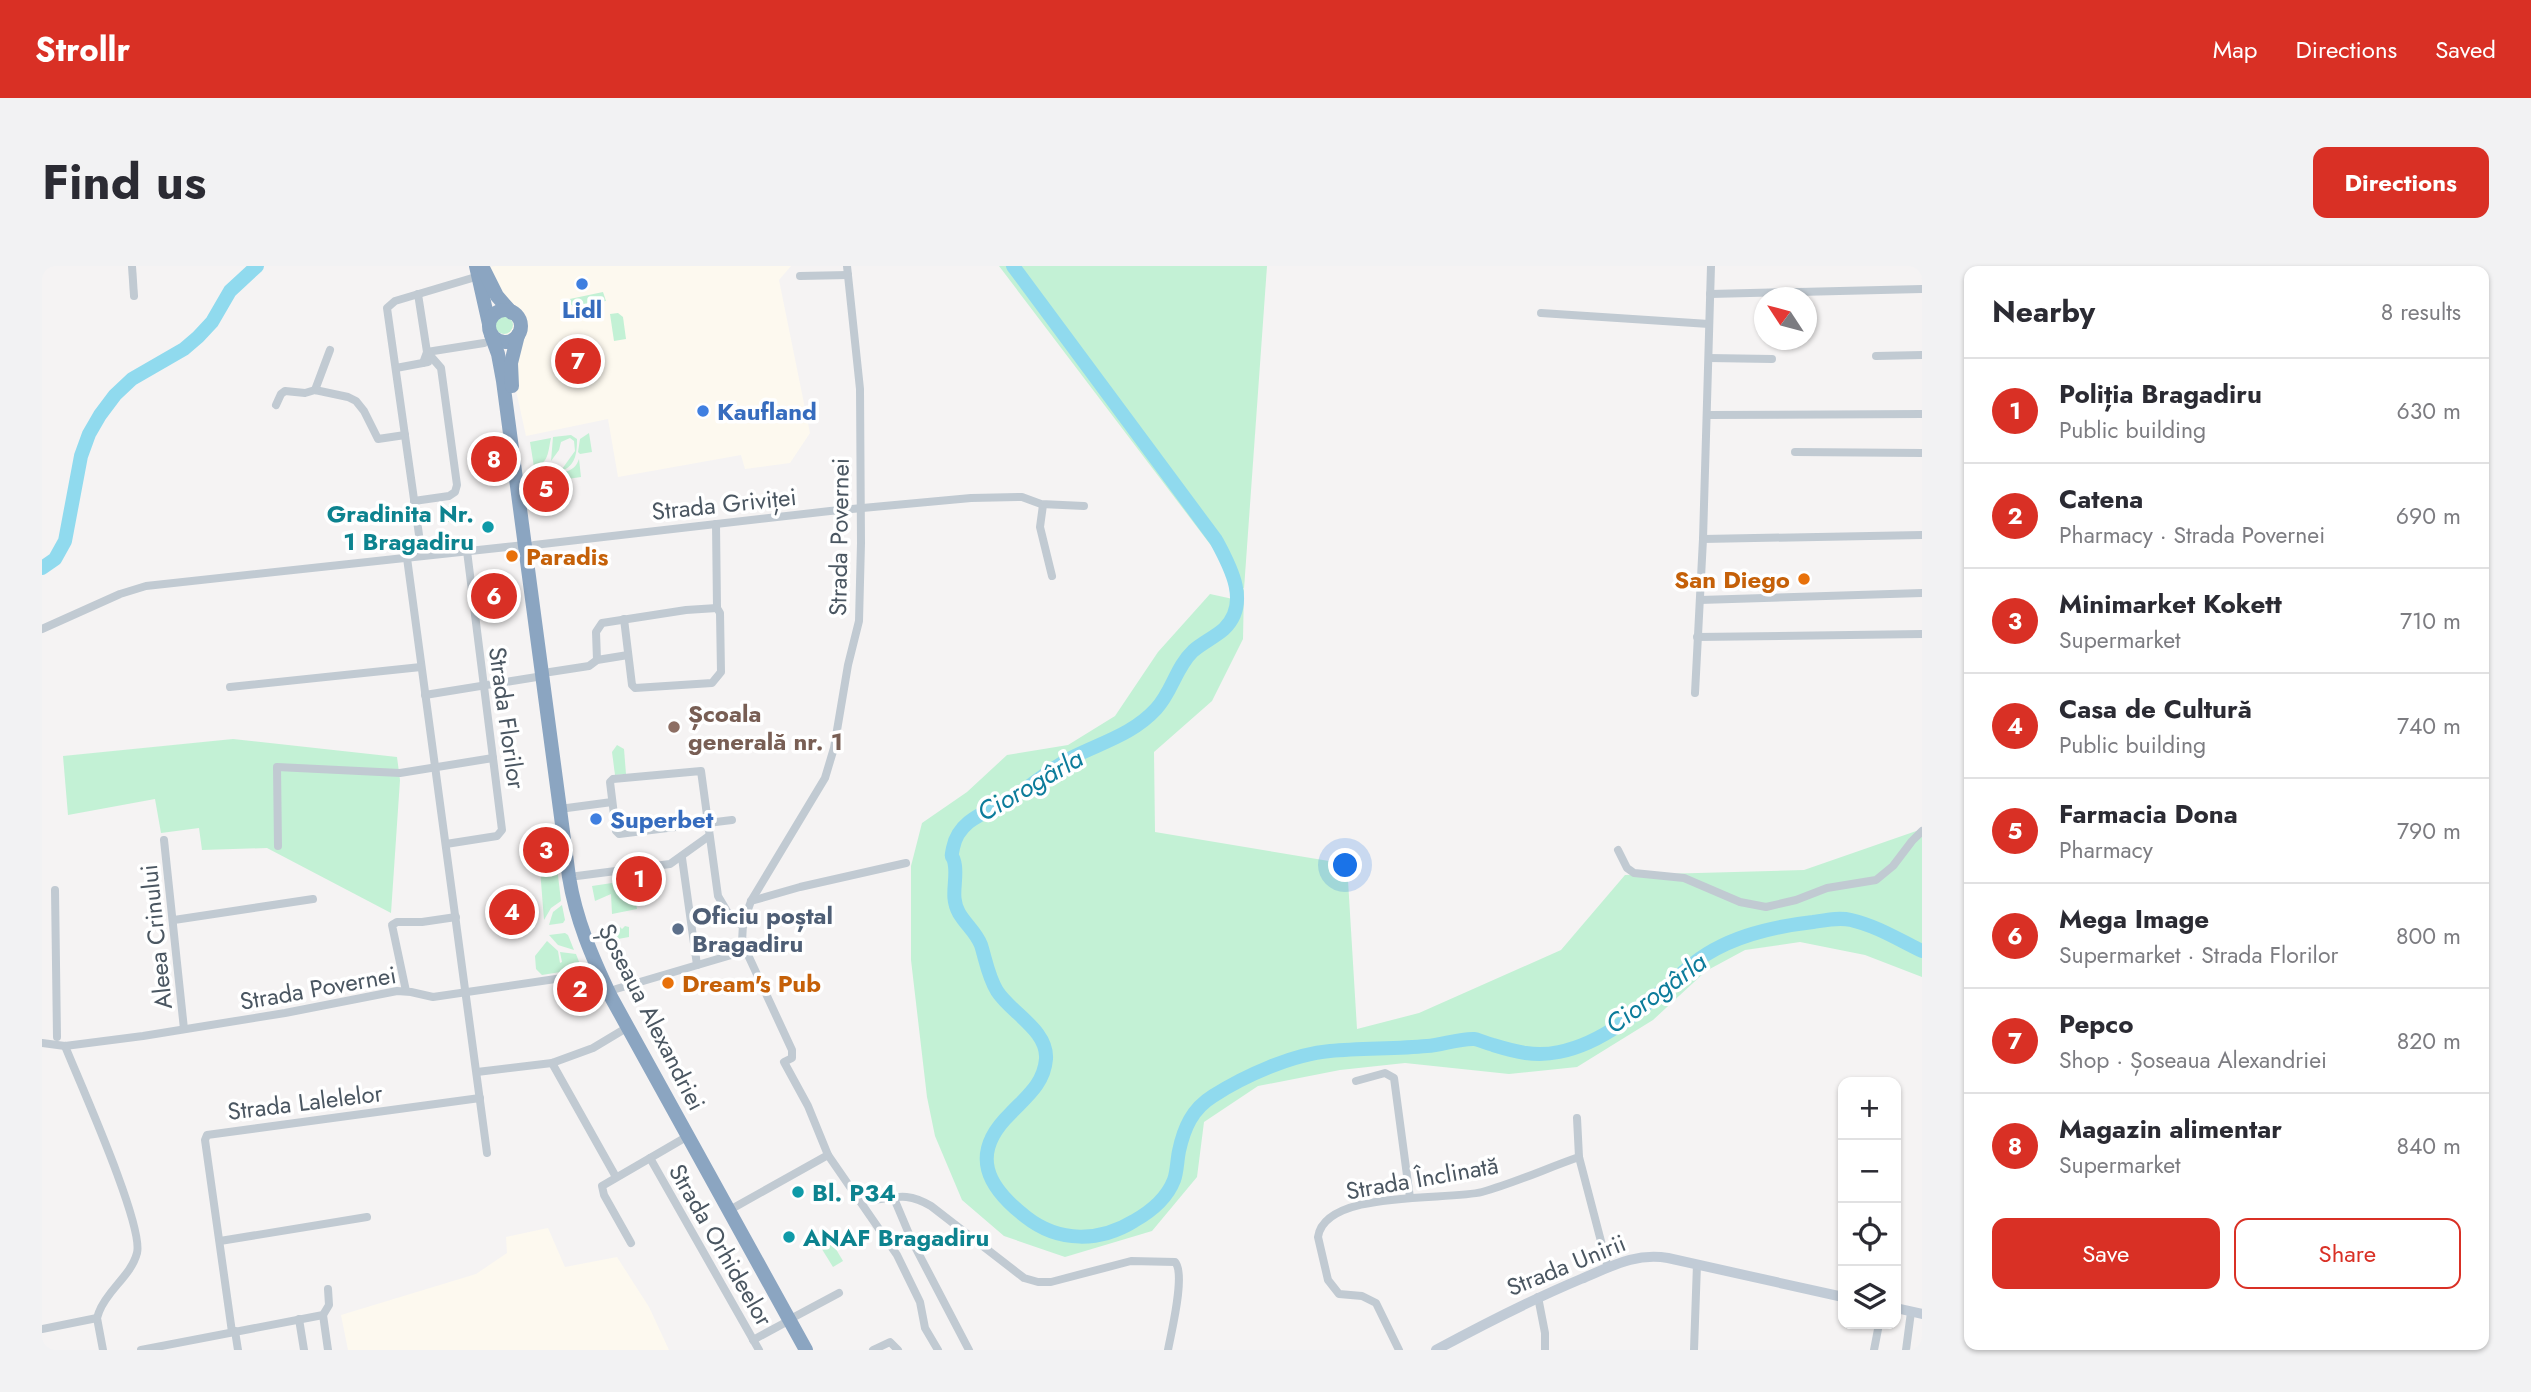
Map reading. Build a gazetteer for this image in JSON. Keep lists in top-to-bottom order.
{
  "streets": {
    "highway": ["Șoseaua Alexandriei"],
    "main road": ["Strada Unirii"],
    "street": [
      "Strada Griviței",
      "Strada Povernei",
      "Strada Florilor",
      "Aleea Crinului",
      "Strada Lalelelor",
      "Strada Înclinată",
      "Strada Orhideelor"
    ]
  },
  "crossings": [
    ["Strada Griviței", "Strada Povernei"],
    ["Strada Griviței", "Strada Florilor"],
    ["Strada Griviței", "Șoseaua Alexandriei"],
    ["Strada Povernei", "Aleea Crinului"],
    ["Strada Povernei", "Șoseaua Alexandriei"]
  ],
  "water": ["Ciorogârla"],
  "places": [
    "Lidl",
    "Kaufland",
    "Gradinita Nr. 1 Bragadiru",
    "Paradis",
    "San Diego",
    "Școala generală nr. 1",
    "Superbet",
    "Oficiu poștal Bragadiru",
    "Dream's Pub",
    "Bl. P34",
    "ANAF Bragadiru"
  ],
  "north": "top left",
  "page": {
    "header": "Strollr",
    "nav": ["Map", "Directions", "Saved"],
    "title": "Find us",
    "buttons": [
      "Directions",
      ["Save", "Share"]
    ],
    "heading": ["Nearby", "8 results"],
    "pins": [
      "7",
      "8",
      "5",
      "6",
      "3",
      "1",
      "4",
      "2"
    ],
    "list": [
      {
        "mark": "1",
        "name": "Poliția Bragadiru",
        "note": "Public building",
        "value": "630 m"
      },
      {
        "mark": "2",
        "name": "Catena",
        "note": "Pharmacy · Strada Povernei",
        "value": "690 m"
      },
      {
        "mark": "3",
        "name": "Minimarket Kokett",
        "note": "Supermarket",
        "value": "710 m"
      },
      {
        "mark": "4",
        "name": "Casa de Cultură",
        "note": "Public building",
        "value": "740 m"
      },
      {
        "mark": "5",
        "name": "Farmacia Dona",
        "note": "Pharmacy",
        "value": "790 m"
      },
      {
        "mark": "6",
        "name": "Mega Image",
        "note": "Supermarket · Strada Florilor",
        "value": "800 m"
      },
      {
        "mark": "7",
        "name": "Pepco",
        "note": "Shop · Șoseaua Alexandriei",
        "value": "820 m"
      },
      {
        "mark": "8",
        "name": "Magazin alimentar",
        "note": "Supermarket",
        "value": "840 m"
      }
    ],
    "map_buttons": ["+", "−"]
  }
}
